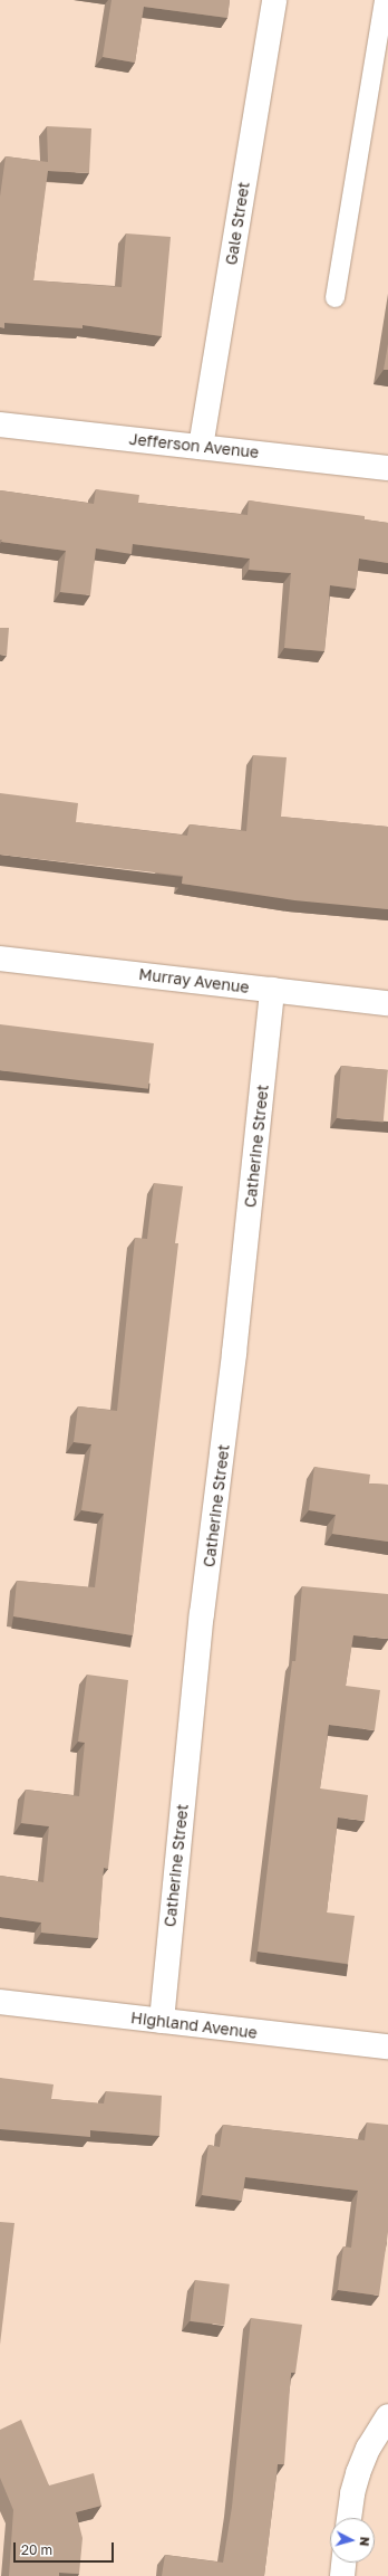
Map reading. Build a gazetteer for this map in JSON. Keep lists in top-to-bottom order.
{
  "streets": {
    "street": [
      "Gale Street",
      "Jefferson Avenue",
      "Murray Avenue",
      "Catherine Street",
      "Highland Avenue"
    ]
  },
  "crossings": [
    ["Gale Street", "Jefferson Avenue"],
    ["Murray Avenue", "Catherine Street"],
    ["Catherine Street", "Highland Avenue"]
  ],
  "scale_bar": "20 m",
  "north": "right"
}
